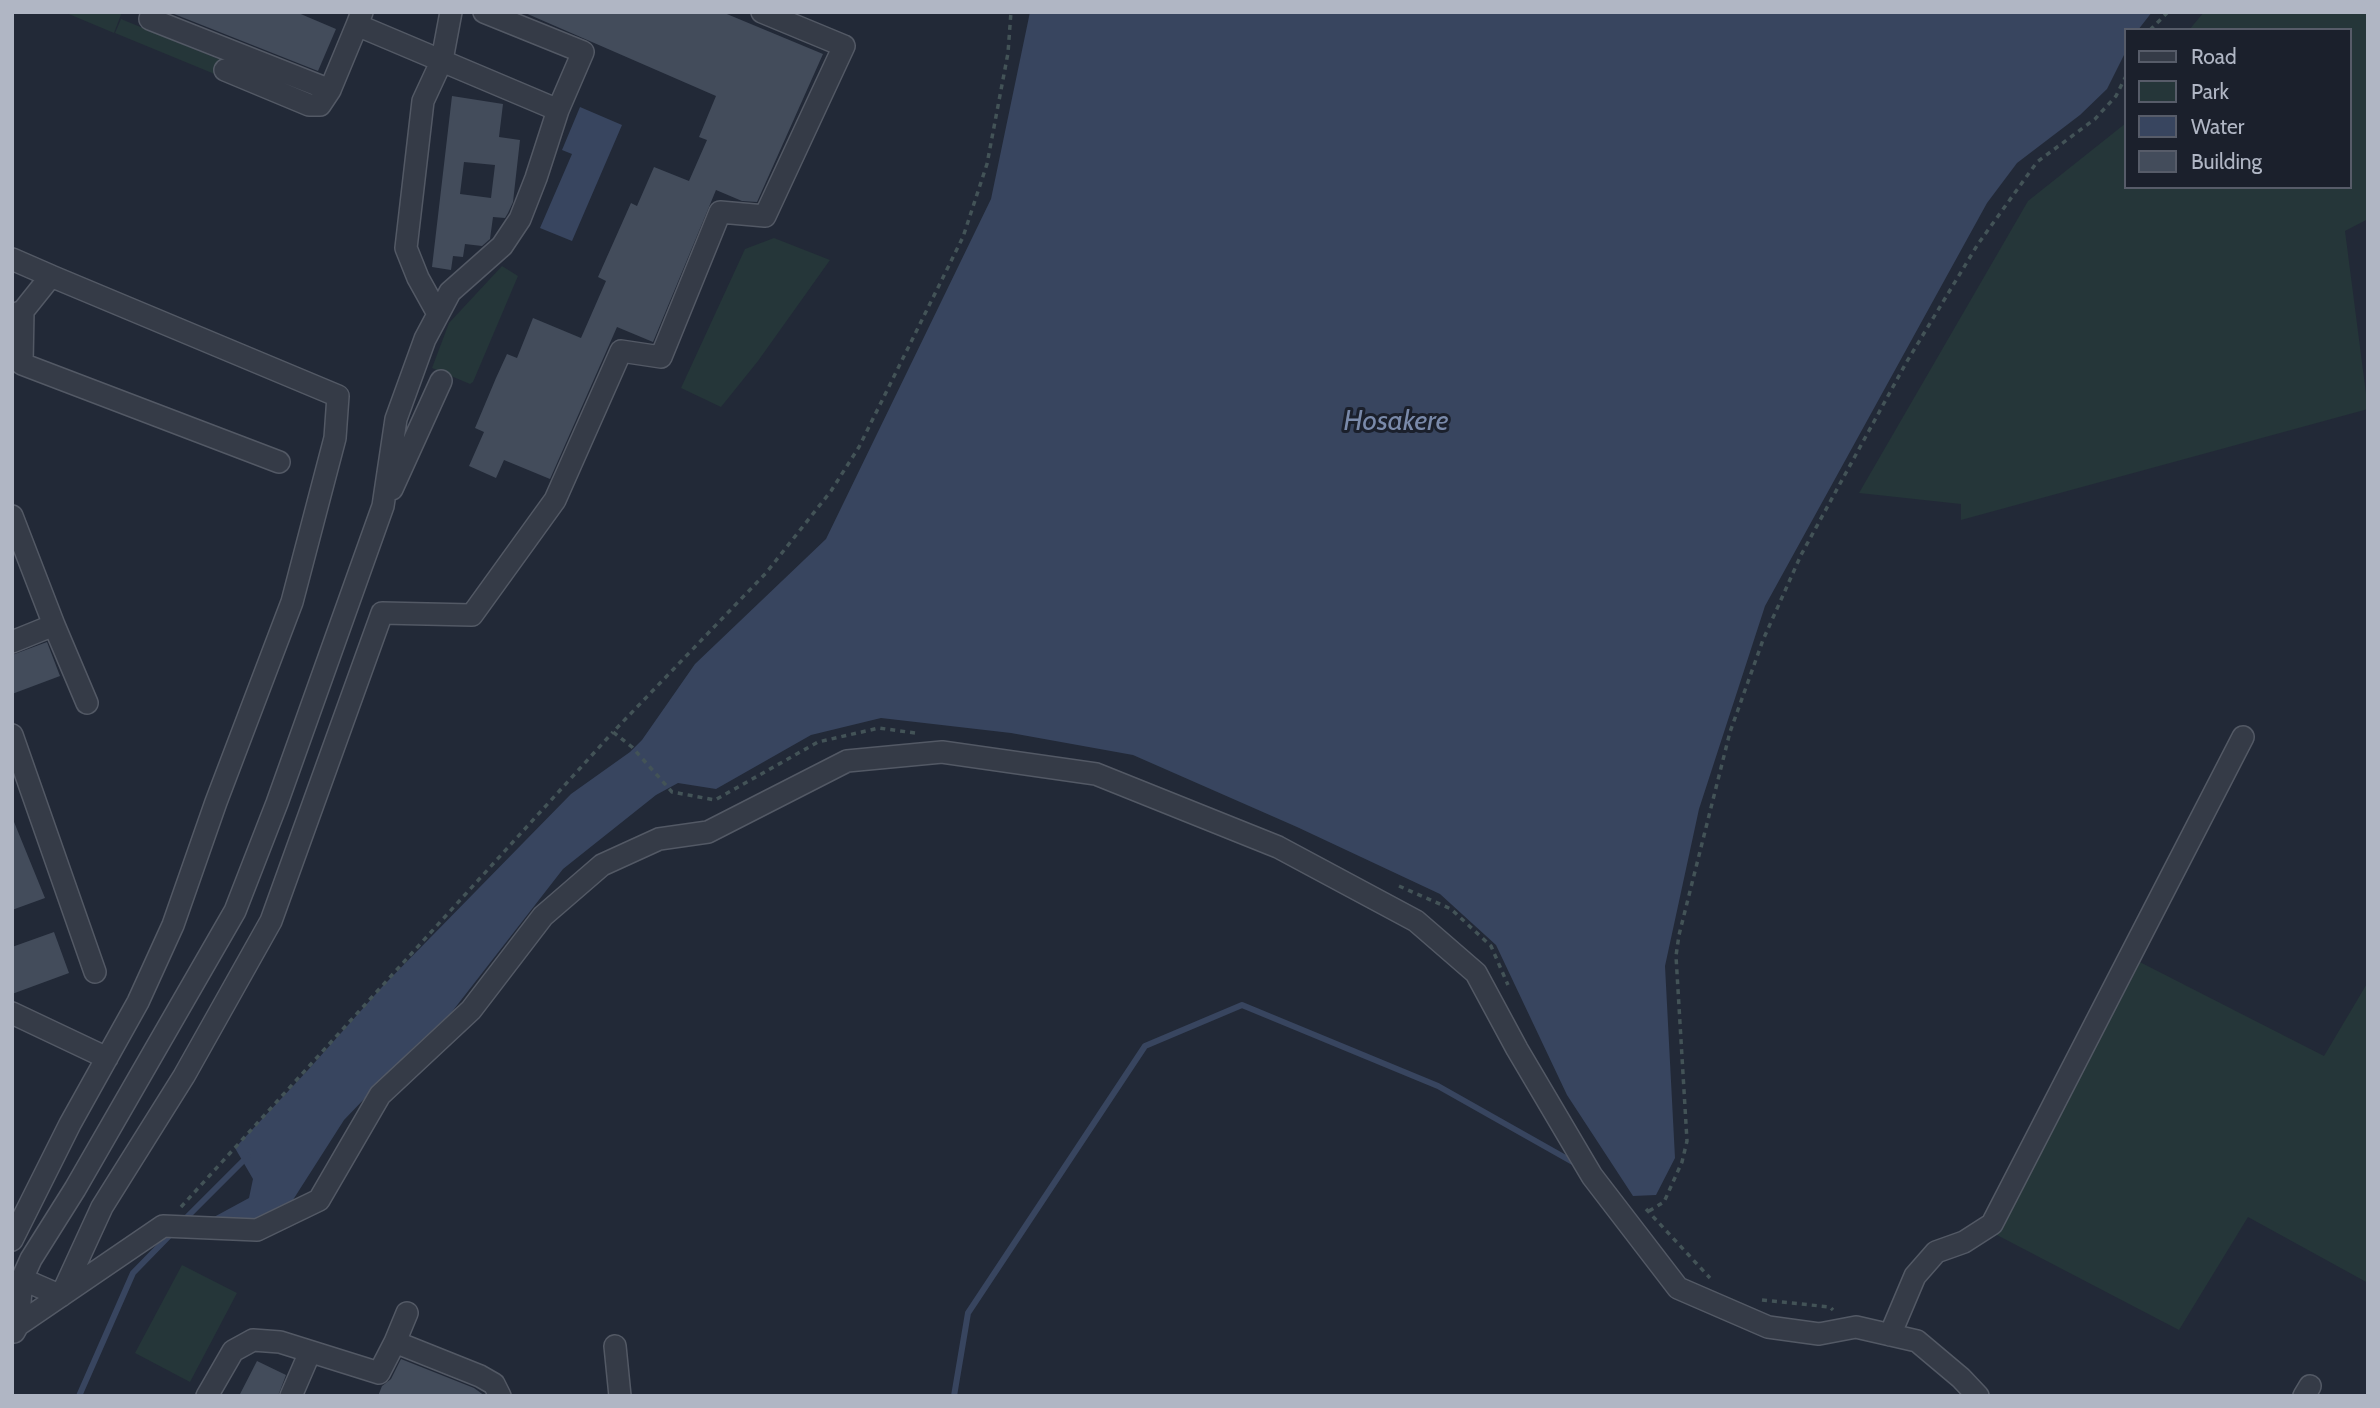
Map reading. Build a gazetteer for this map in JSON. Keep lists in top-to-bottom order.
{
  "water": ["Hosakere"],
  "legend": [
    "Road",
    "Park",
    "Water",
    "Building"
  ]
}
